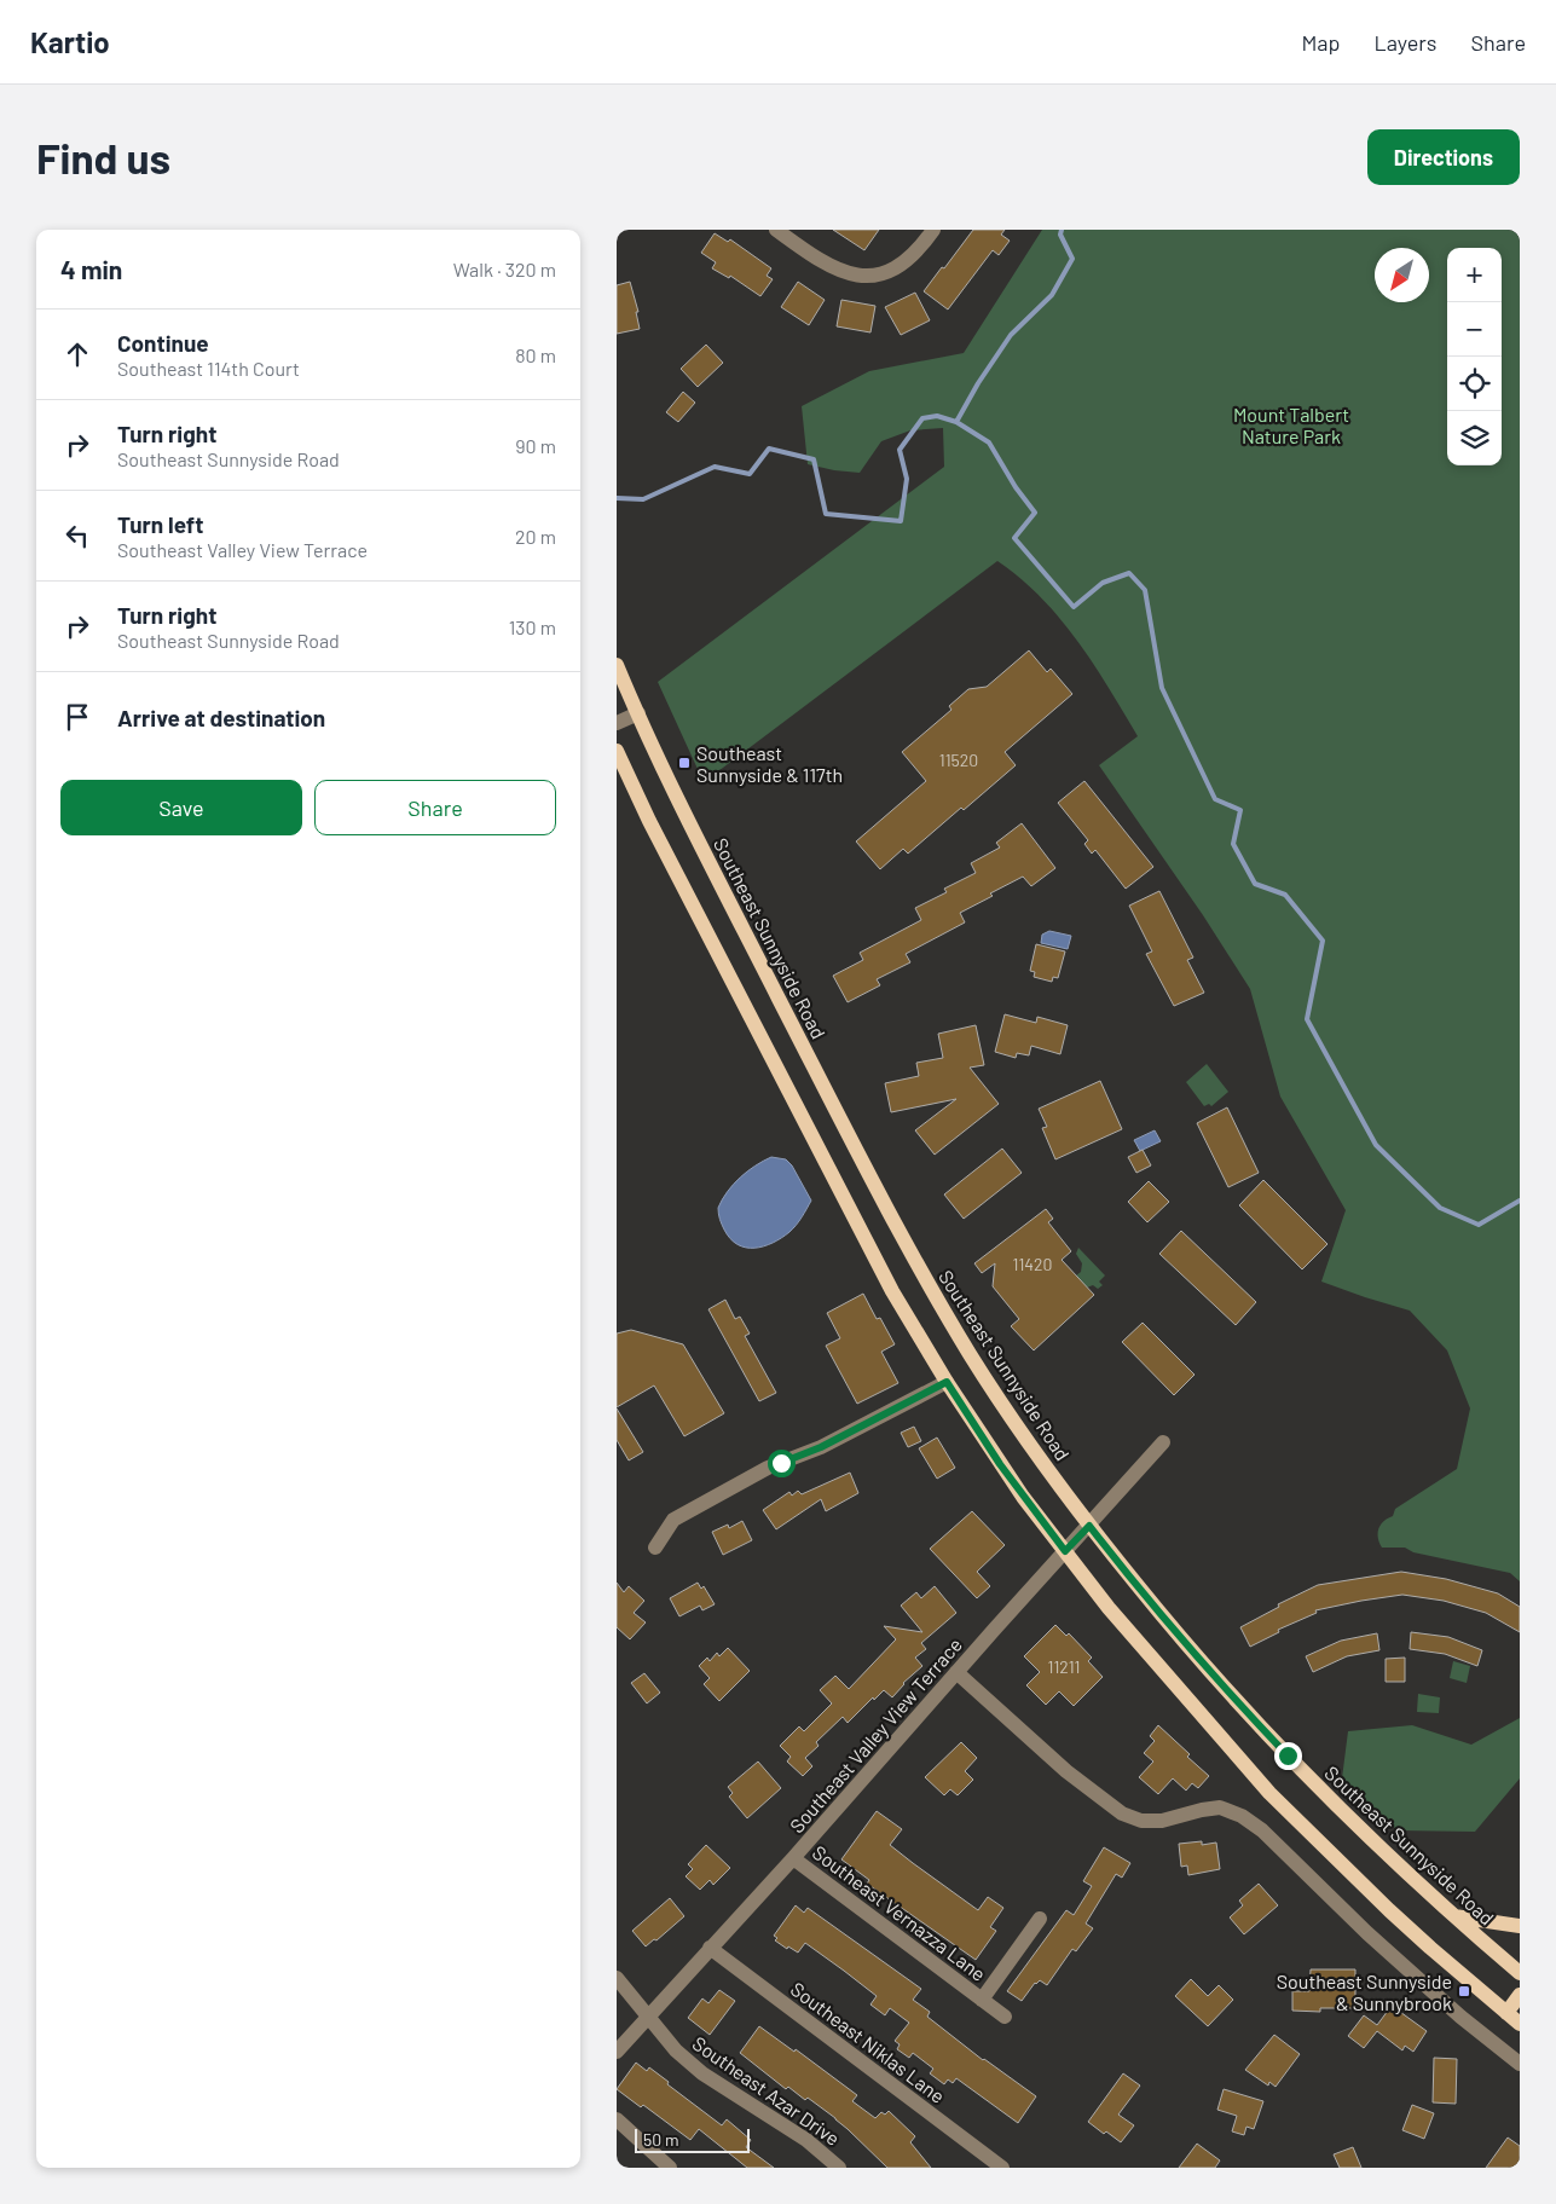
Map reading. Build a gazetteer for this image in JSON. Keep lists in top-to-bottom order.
{
  "streets": {
    "main road": ["Southeast Sunnyside Road"],
    "street": [
      "Southeast Valley View Terrace",
      "Southeast Vernazza Lane",
      "Southeast Niklas Lane",
      "Southeast Azar Drive"
    ]
  },
  "crossings": [
    ["Southeast Sunnyside Road", "Southeast Valley View Terrace"],
    ["Southeast Valley View Terrace", "Southeast Vernazza Lane"],
    ["Southeast Valley View Terrace", "Southeast Niklas Lane"],
    ["Southeast Valley View Terrace", "Southeast Azar Drive"]
  ],
  "parks": ["Mount Talbert Nature Park"],
  "places": {
    "transit": ["Southeast Sunnyside & 117th", "Southeast Sunnyside & Sunnybrook"]
  },
  "house_numbers": ["11520", "11420", "11211"],
  "scale_bar": "50 m",
  "north": "bottom left",
  "page": {
    "header": "Kartio",
    "nav": ["Map", "Layers", "Share"],
    "buttons": [
      "Directions",
      ["Save", "Share"]
    ],
    "title": "Find us",
    "heading": ["4 min", "Walk · 320 m"],
    "map_buttons": ["+", "−"],
    "list": [
      ["Continue", "Southeast 114th Court", "80 m"],
      ["Turn right", "Southeast Sunnyside Road", "90 m"],
      ["Turn left", "Southeast Valley View Terrace", "20 m"],
      ["Turn right", "Southeast Sunnyside Road", "130 m"],
      "Arrive at destination"
    ],
    "scale": "50 m"
  }
}
